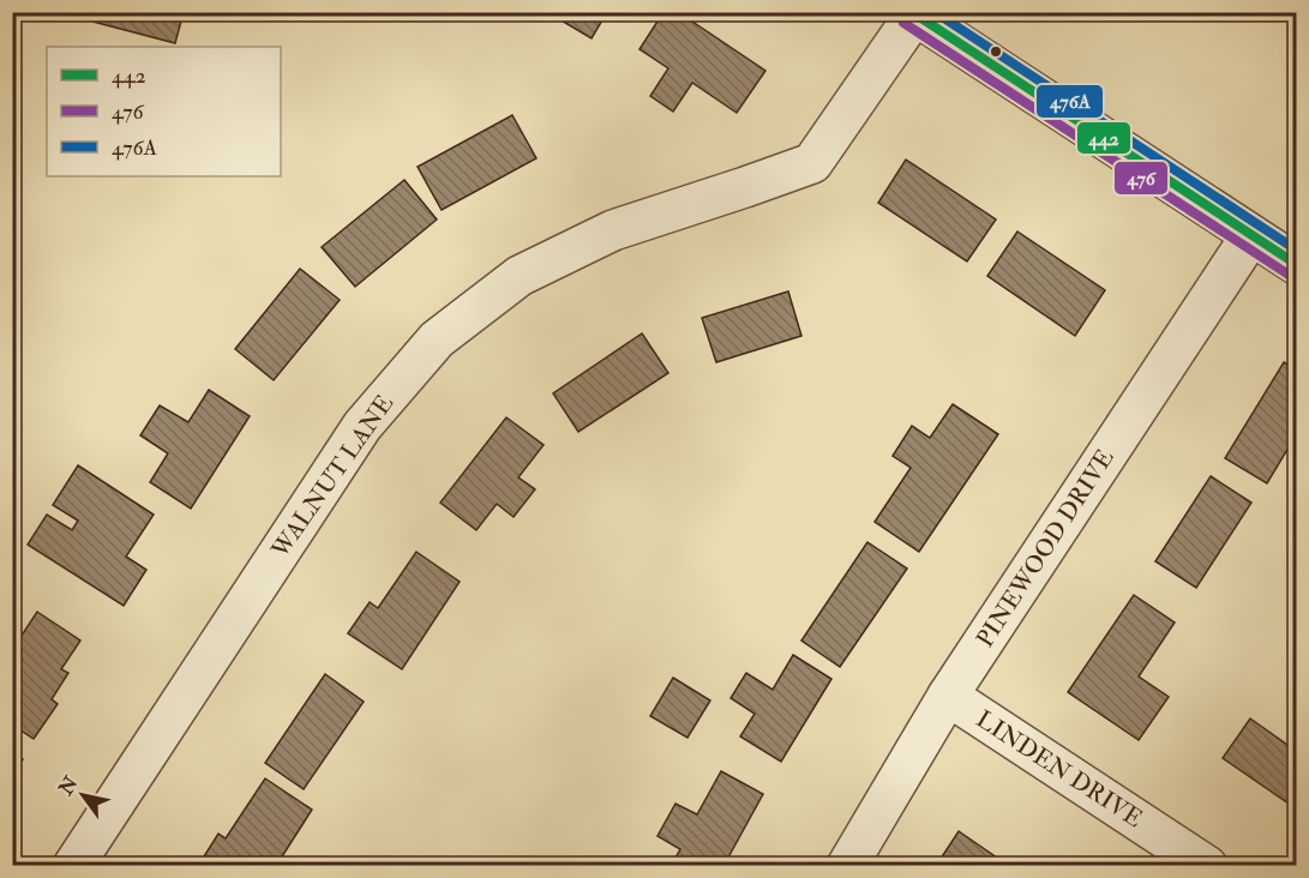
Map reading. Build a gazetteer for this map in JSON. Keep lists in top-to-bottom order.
{
  "streets": {
    "street": ["WALNUT LANE", "PINEWOOD DRIVE", "LINDEN DRIVE"]
  },
  "crossings": [
    ["PINEWOOD DRIVE", "LINDEN DRIVE"]
  ],
  "lines": ["transit line 442", "transit line 476A", "transit line 476"],
  "legend": ["442", "476", "476A"],
  "north": "top left"
}
